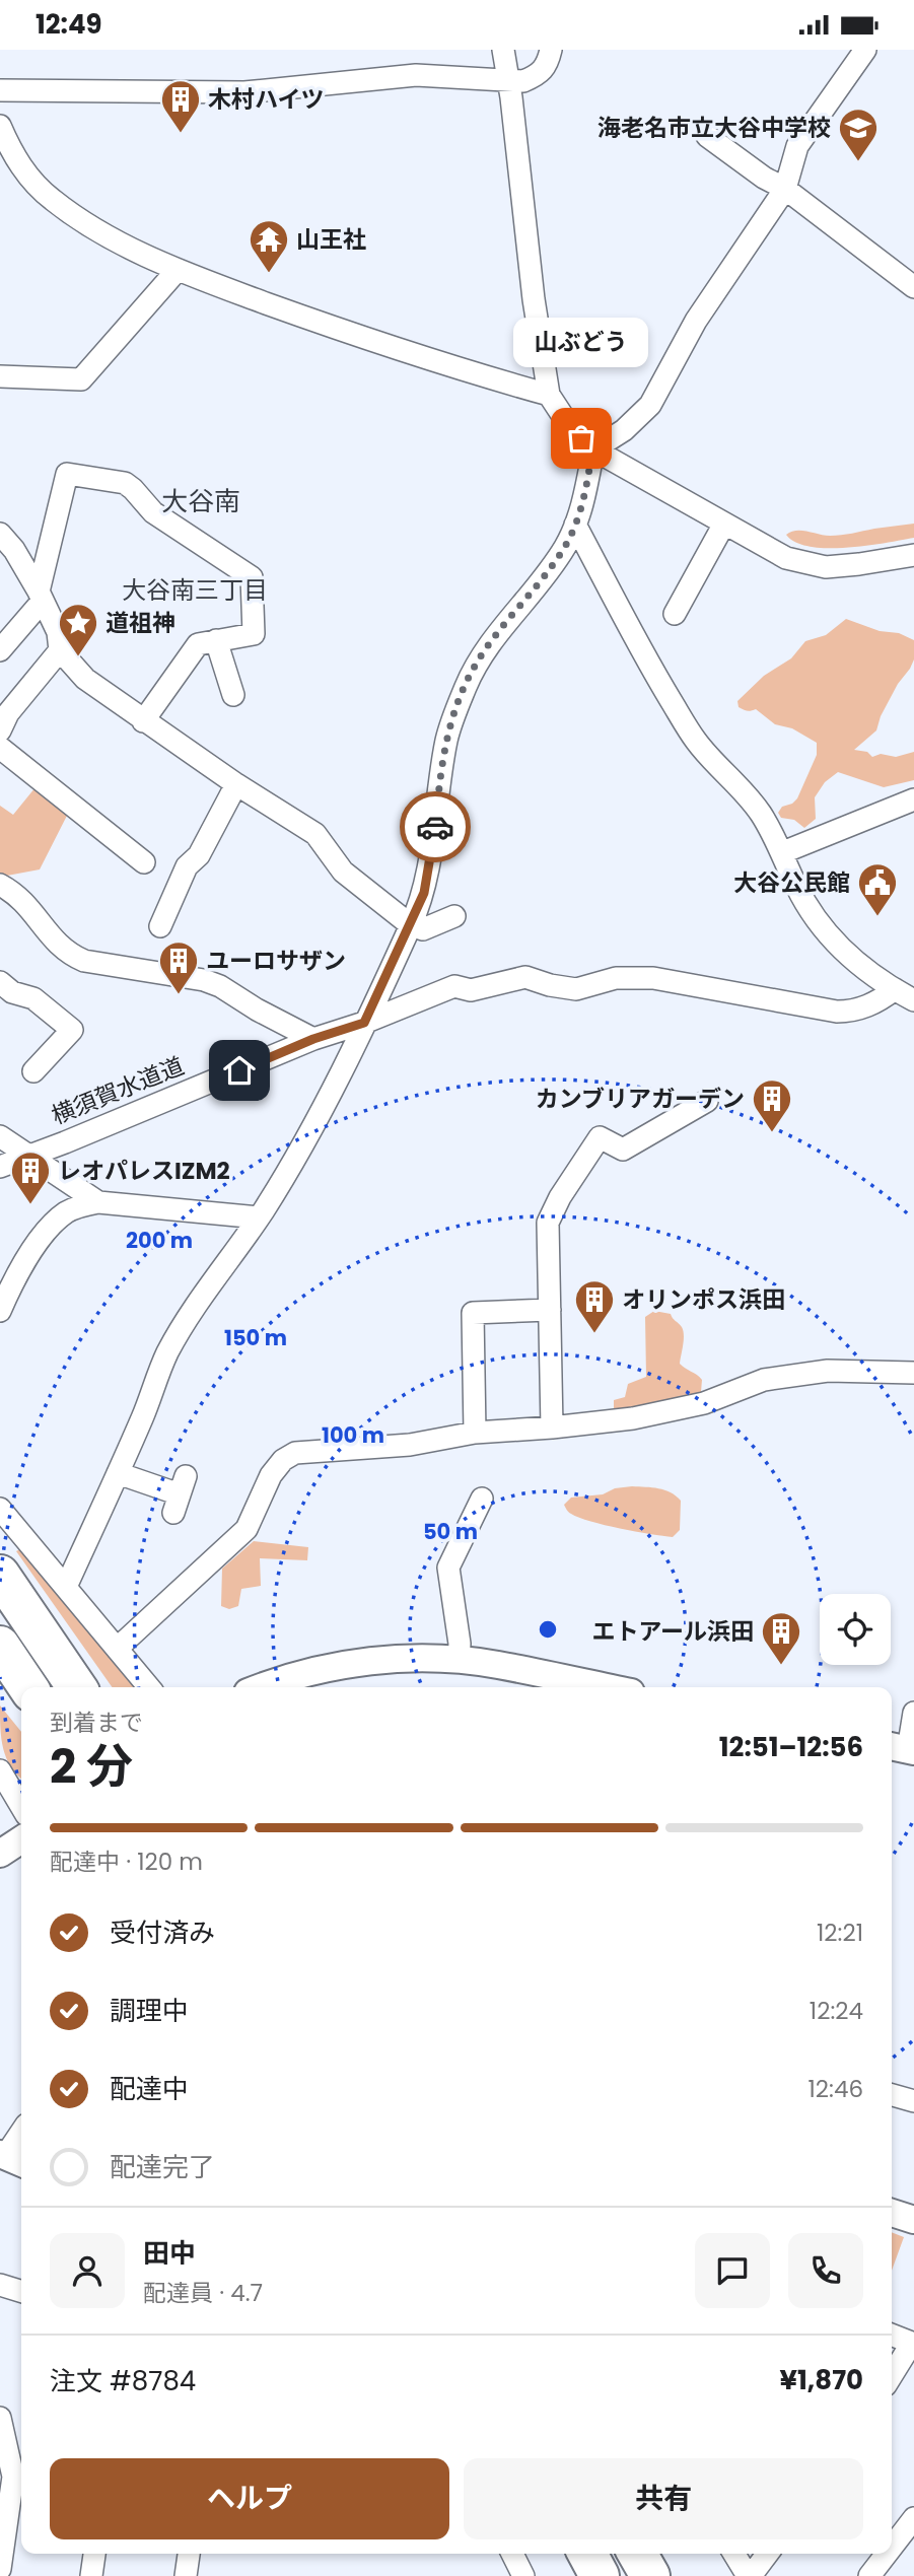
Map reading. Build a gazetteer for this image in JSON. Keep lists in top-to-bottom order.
{
  "streets": {
    "street": ["横須賀水道道"]
  },
  "districts": ["大谷南", "大谷南三丁目"],
  "places": {
    "building": [
      "木村ハイツ",
      "ユーロサザン",
      "カンブリアガーデン",
      "レオパレスIZM2",
      "オリンポス浜田",
      "エトアール浜田"
    ],
    "school or university": ["海老名市立大谷中学校"],
    "temple": ["山王社"],
    "other": ["山ぶどう"],
    "place": ["道祖神"],
    "public building": ["大谷公民館"]
  },
  "page": {
    "status": "12:49",
    "bubble": "山ぶどう",
    "heading": ["2 分", "到着まで", "12:51–12:56"],
    "panel": [
      "田中",
      "配達員 · 4.7",
      "注文 #8784",
      "¥1,870"
    ],
    "bar": "配達中 · 120 m",
    "list": [
      ["受付済み", "12:21"],
      ["調理中", "12:24"],
      ["配達中", "12:46"],
      "配達完了"
    ],
    "buttons": ["ヘルプ", "共有"]
  },
  "rings": [
    "200 m",
    "150 m",
    "100 m",
    "50 m"
  ]
}
